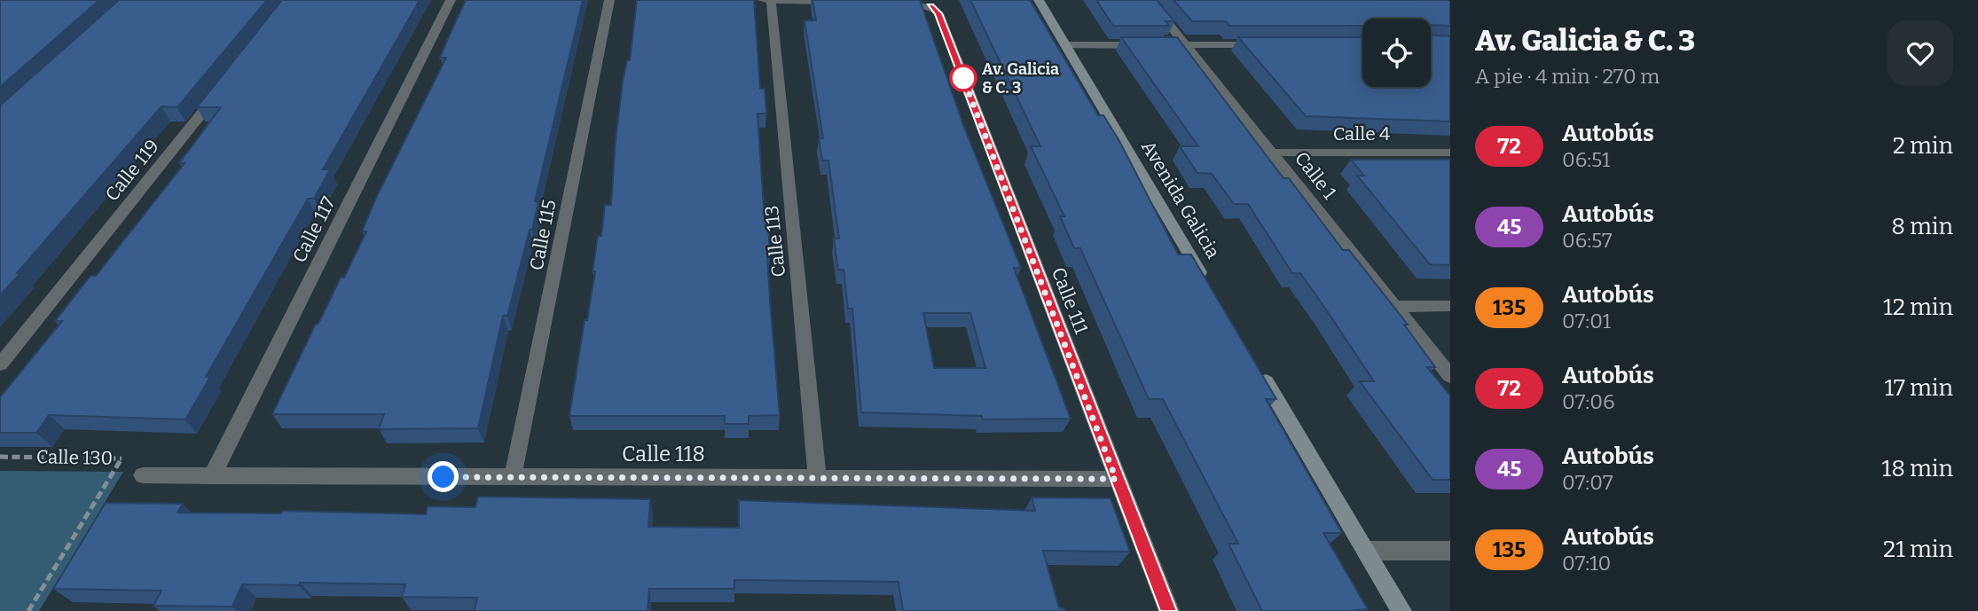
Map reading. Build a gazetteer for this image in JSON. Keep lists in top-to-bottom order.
{
  "streets": {
    "street": [
      "Calle 4",
      "Calle 119",
      "Calle 1",
      "Avenida Galicia",
      "Calle 117",
      "Calle 115",
      "Calle 113",
      "Calle 111",
      "Calle 118"
    ],
    "path": ["Calle 130"]
  },
  "crossings": [
    ["Calle 4", "Calle 1"],
    ["Calle 117", "Calle 118"],
    ["Calle 115", "Calle 118"],
    ["Calle 113", "Calle 118"],
    ["Calle 111", "Calle 118"]
  ],
  "places": ["Av. Galicia & C. 3"],
  "lines": ["bus line 72"],
  "page": {
    "heading": ["Av. Galicia & C. 3", "A pie · 4 min · 270 m"],
    "list": [
      {
        "mark": "72",
        "name": "Autobús",
        "note": "06:51",
        "value": "2 min"
      },
      {
        "mark": "45",
        "name": "Autobús",
        "note": "06:57",
        "value": "8 min"
      },
      {
        "mark": "135",
        "name": "Autobús",
        "note": "07:01",
        "value": "12 min"
      },
      {
        "mark": "72",
        "name": "Autobús",
        "note": "07:06",
        "value": "17 min"
      },
      {
        "mark": "45",
        "name": "Autobús",
        "note": "07:07",
        "value": "18 min"
      },
      {
        "mark": "135",
        "name": "Autobús",
        "note": "07:10",
        "value": "21 min"
      }
    ]
  }
}
